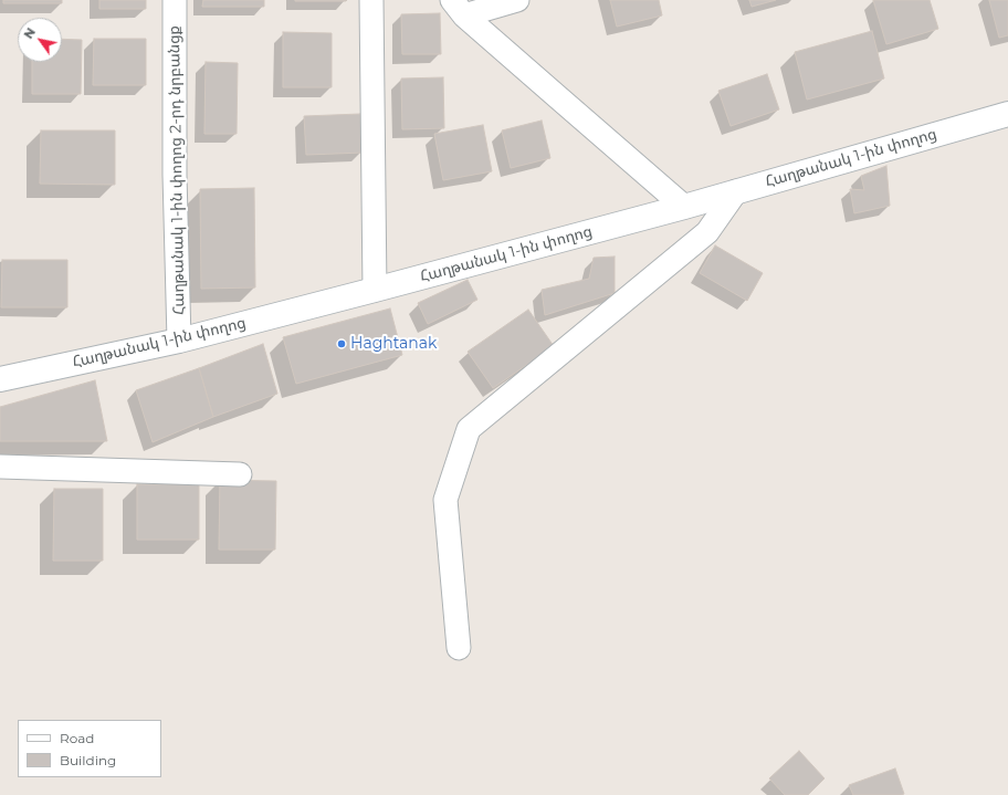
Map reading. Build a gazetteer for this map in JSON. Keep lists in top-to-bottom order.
{
  "streets": {
    "main road": ["Հաղթանակ 1-ին փողոց"],
    "street": ["Հաղթանակ 1-ին փողոց 2-րդ նրբանցք"]
  },
  "crossings": [
    ["Հաղթանակ 1-ին փողոց", "Հաղթանակ 1-ին փողոց 2-րդ նրբանցք"]
  ],
  "places": ["Haghtanak"],
  "legend": ["Road", "Building"],
  "north": "top left"
}
